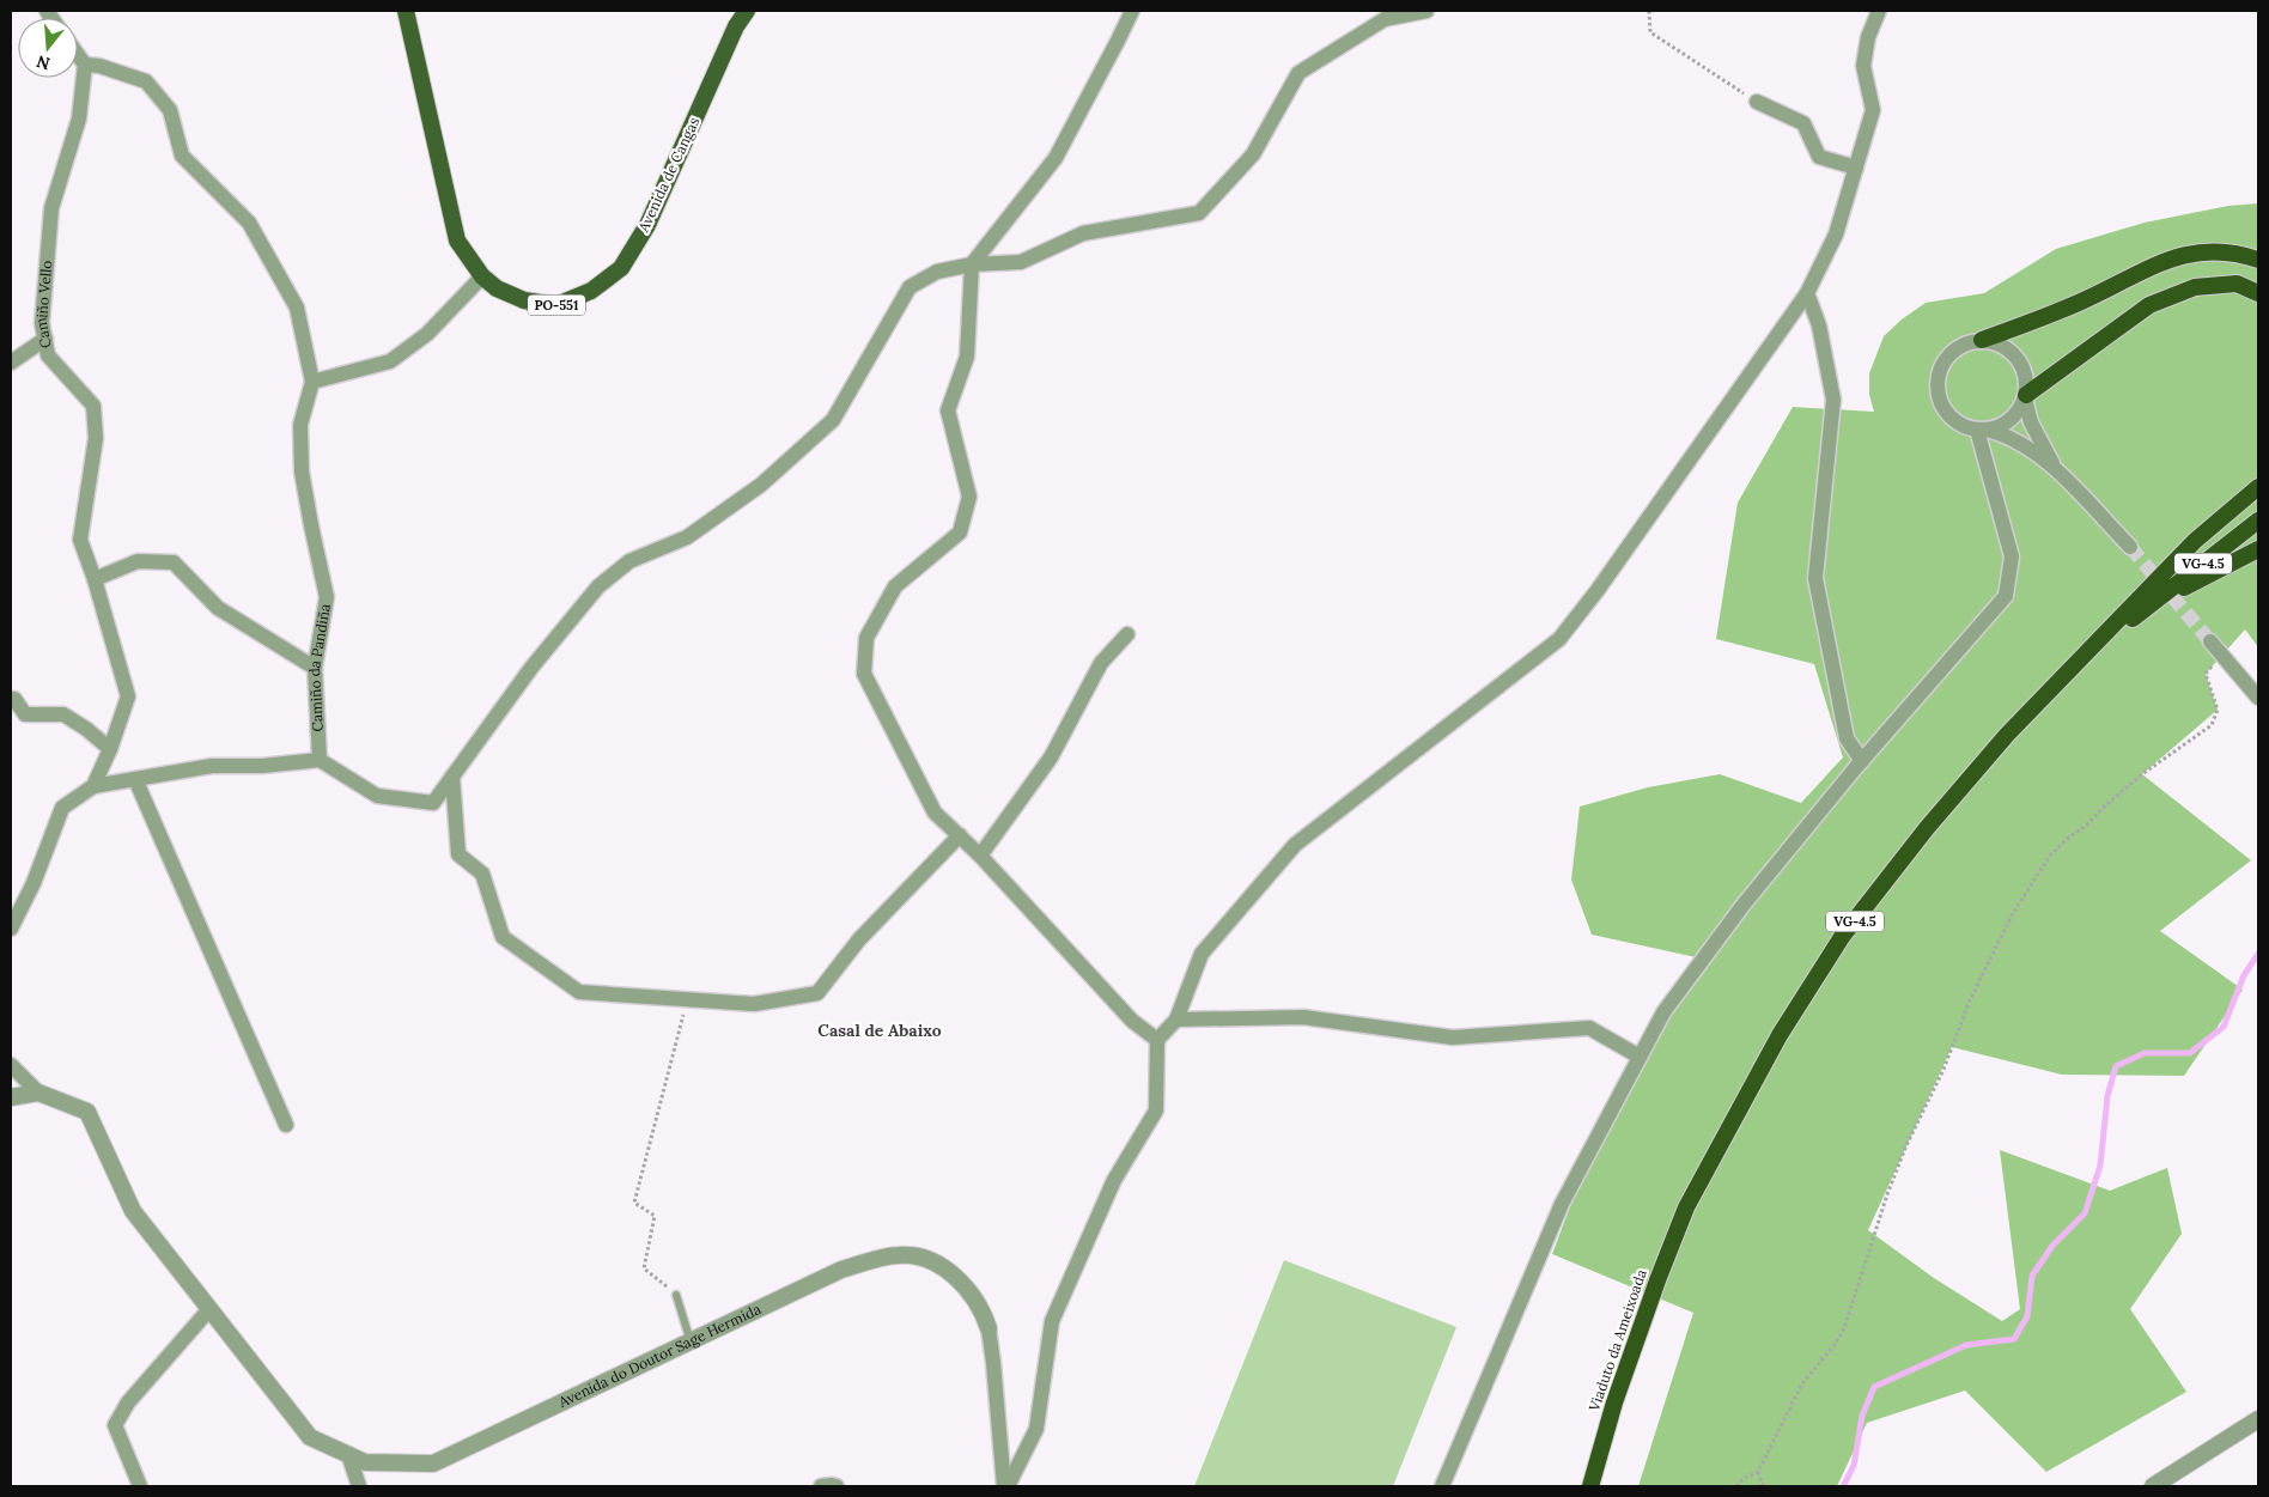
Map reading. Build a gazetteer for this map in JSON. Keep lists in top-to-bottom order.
{
  "streets": {
    "highway": ["VG-4.5", "Viaduto da Ameixoada"],
    "main road": ["Avenida de Cangas", "PO-551"],
    "street": ["Camiño Vello", "Camiño da Pandiña", "Avenida do Doutor Sage Hermida"]
  },
  "crossings": [
    ["VG-4.5", "Viaduto da Ameixoada"]
  ],
  "districts": ["Casal de Abaixo"],
  "north": "bottom"
}
